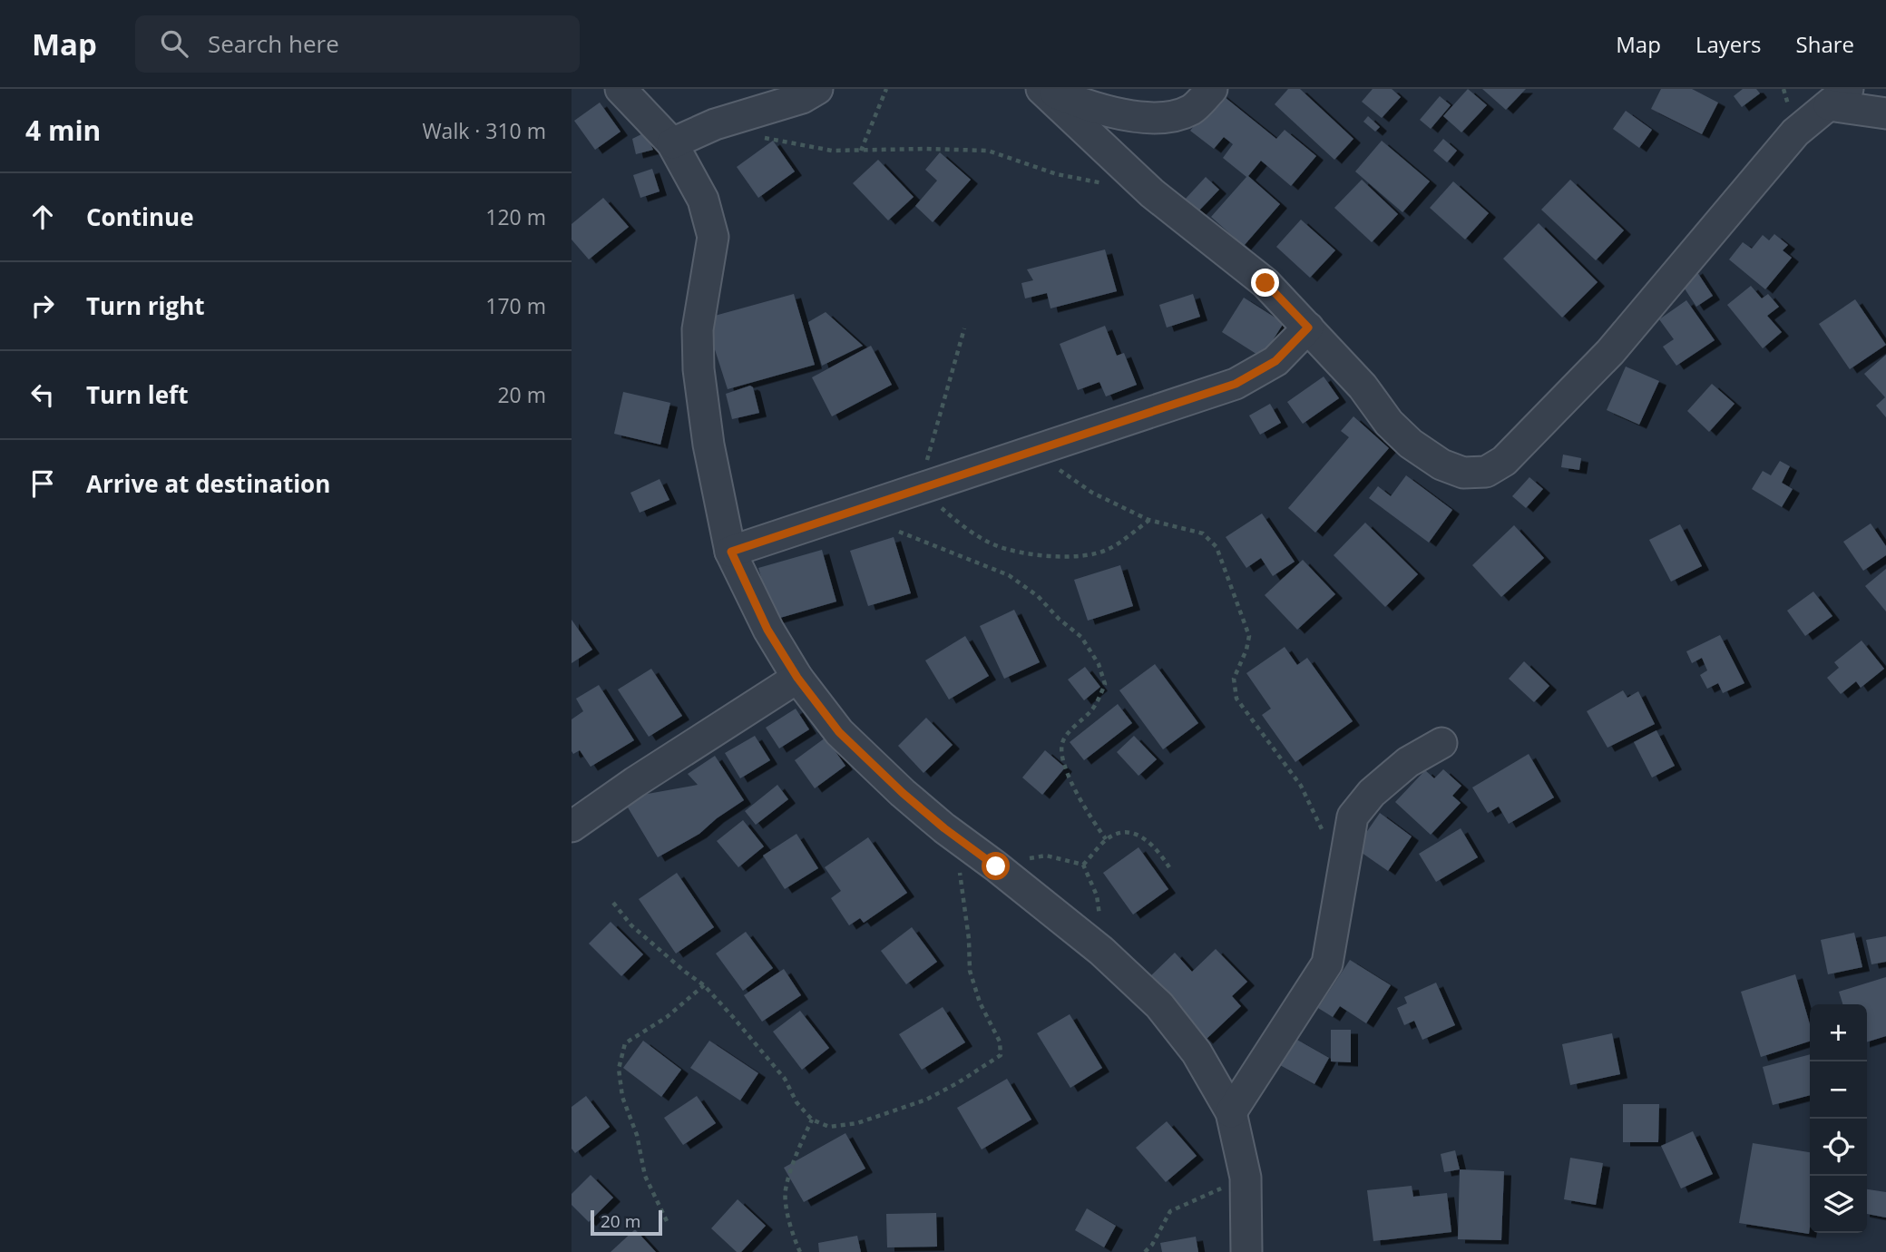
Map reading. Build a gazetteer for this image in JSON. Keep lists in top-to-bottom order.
{
  "scale_bar": "20 m",
  "page": {
    "header": "Map",
    "search": "Search here",
    "nav": ["Map", "Layers", "Share"],
    "heading": ["4 min", "Walk · 310 m"],
    "list": [
      ["Continue", "120 m"],
      ["Turn right", "170 m"],
      ["Turn left", "20 m"],
      "Arrive at destination"
    ],
    "map_buttons": ["+", "−"],
    "scale": "20 m"
  }
}
